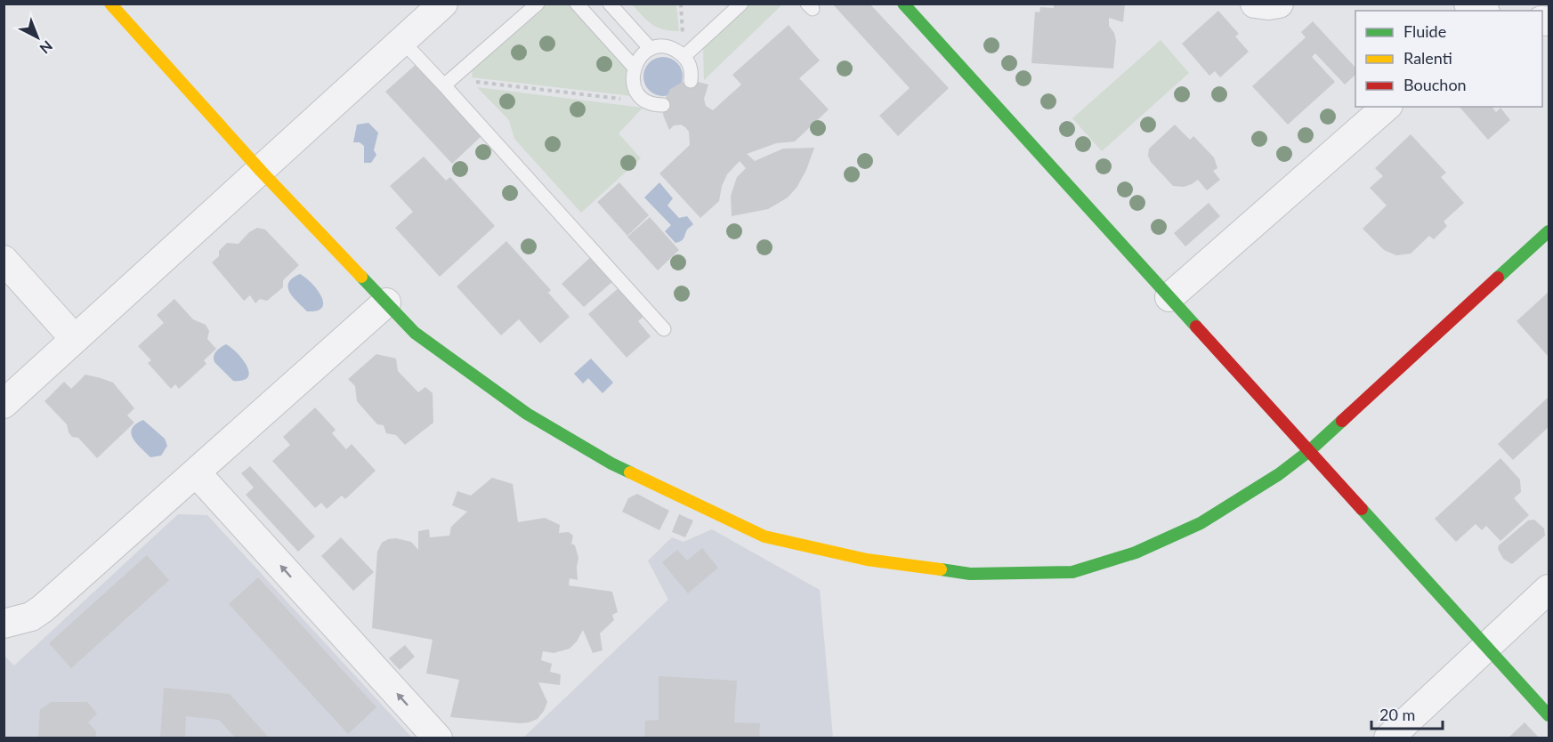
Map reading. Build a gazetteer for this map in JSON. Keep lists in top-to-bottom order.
{
  "legend": ["Fluide", "Ralenti", "Bouchon"],
  "scale_bar": "20 m",
  "north": "bottom right"
}
